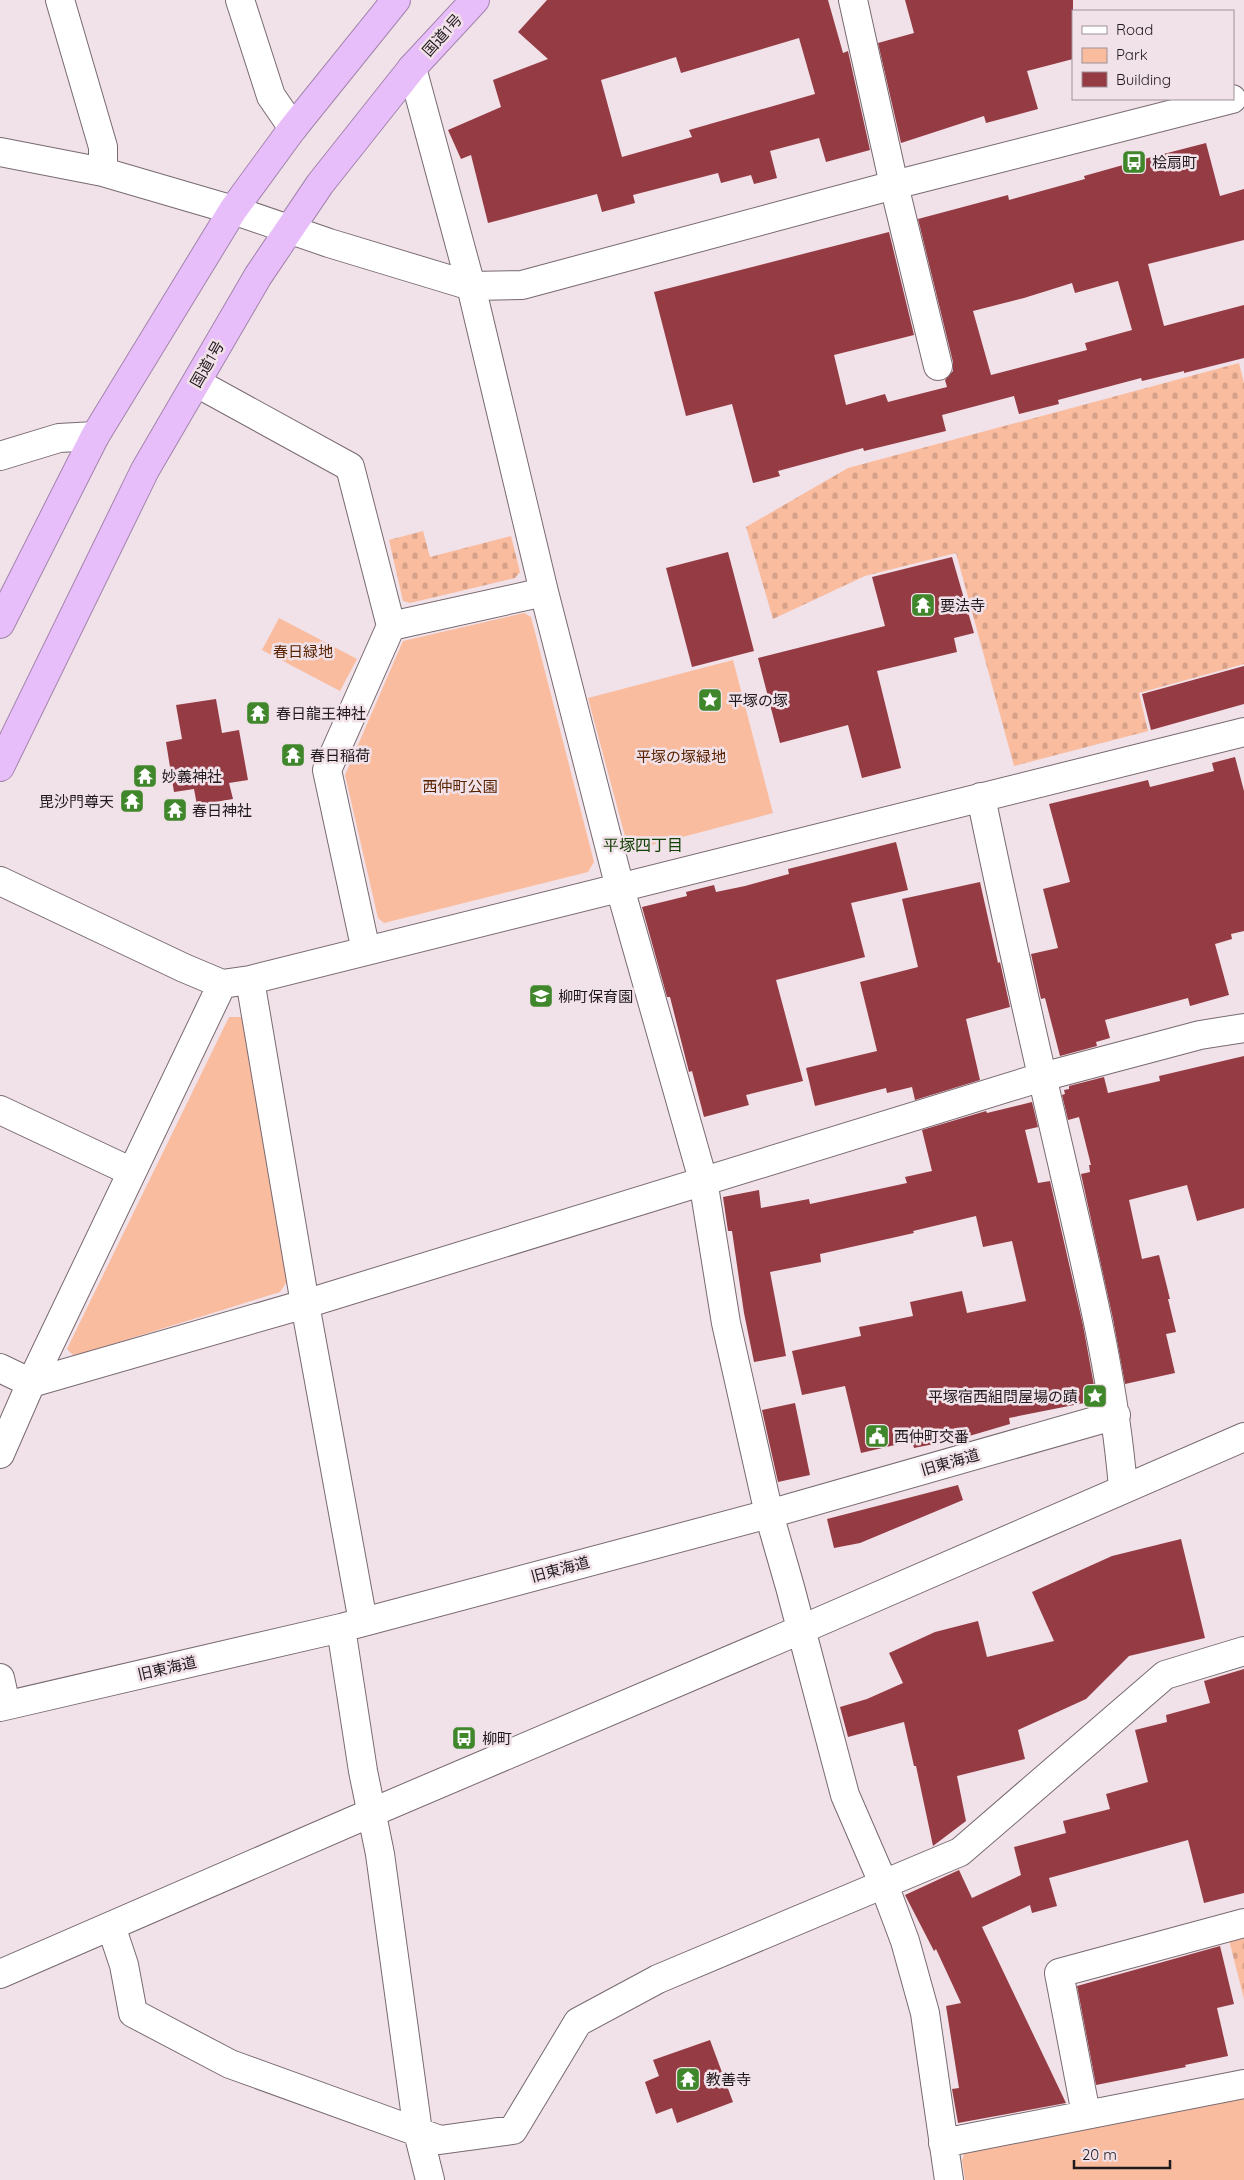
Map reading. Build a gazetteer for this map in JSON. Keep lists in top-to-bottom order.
{
  "streets": {
    "highway": ["国道1号"],
    "street": ["旧東海道"]
  },
  "districts": ["平塚四丁目"],
  "parks": ["春日緑地", "平塚の塚緑地", "西仲町公園"],
  "places": {
    "bus stop": ["桧扇町", "柳町"],
    "temple": [
      "要法寺",
      "春日龍王神社",
      "春日稲荷",
      "妙義神社",
      "毘沙門尊天",
      "春日神社",
      "教善寺"
    ],
    "place": ["平塚の塚", "平塚宿西組問屋場の蹟"],
    "school or university": ["柳町保育園"],
    "public building": ["西仲町交番"]
  },
  "legend": ["Road", "Park", "Building"],
  "scale_bar": "20 m"
}
